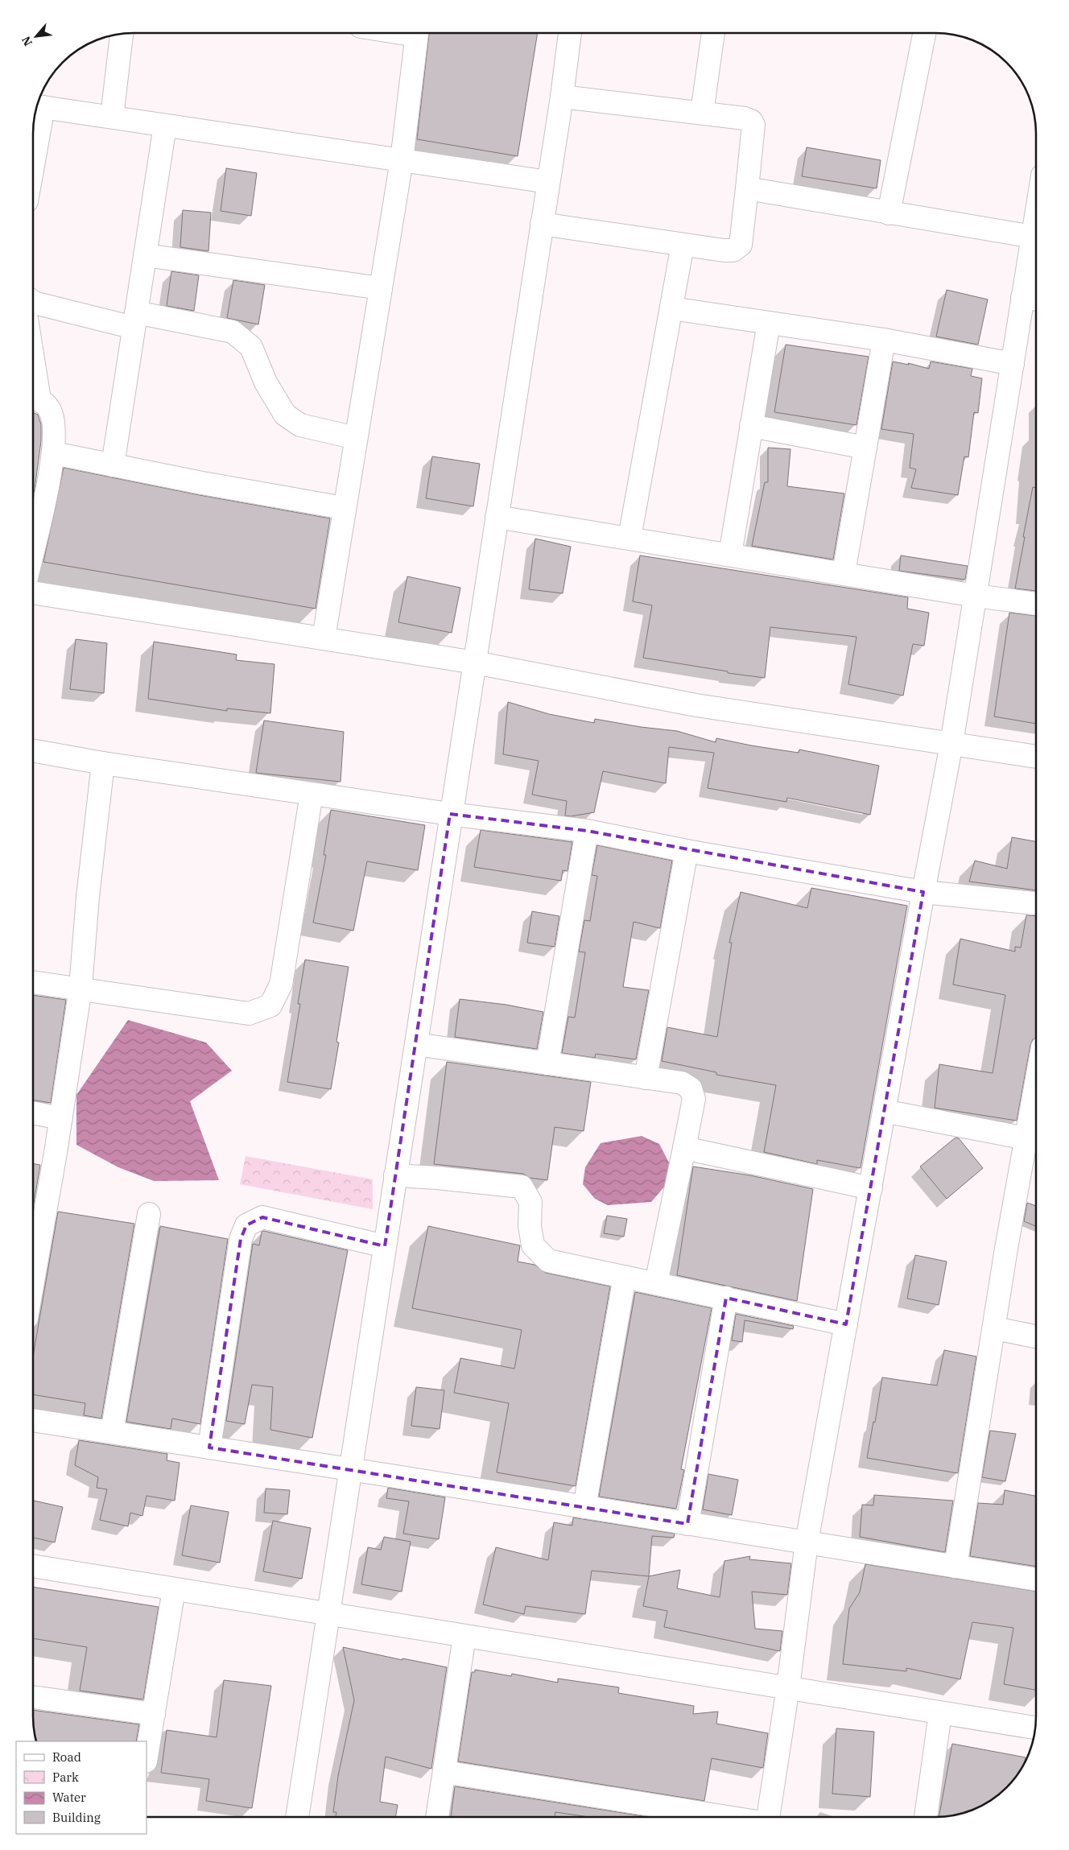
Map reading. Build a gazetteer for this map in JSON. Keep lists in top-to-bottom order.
{
  "legend": [
    "Road",
    "Park",
    "Water",
    "Building"
  ],
  "north": "bottom left"
}
